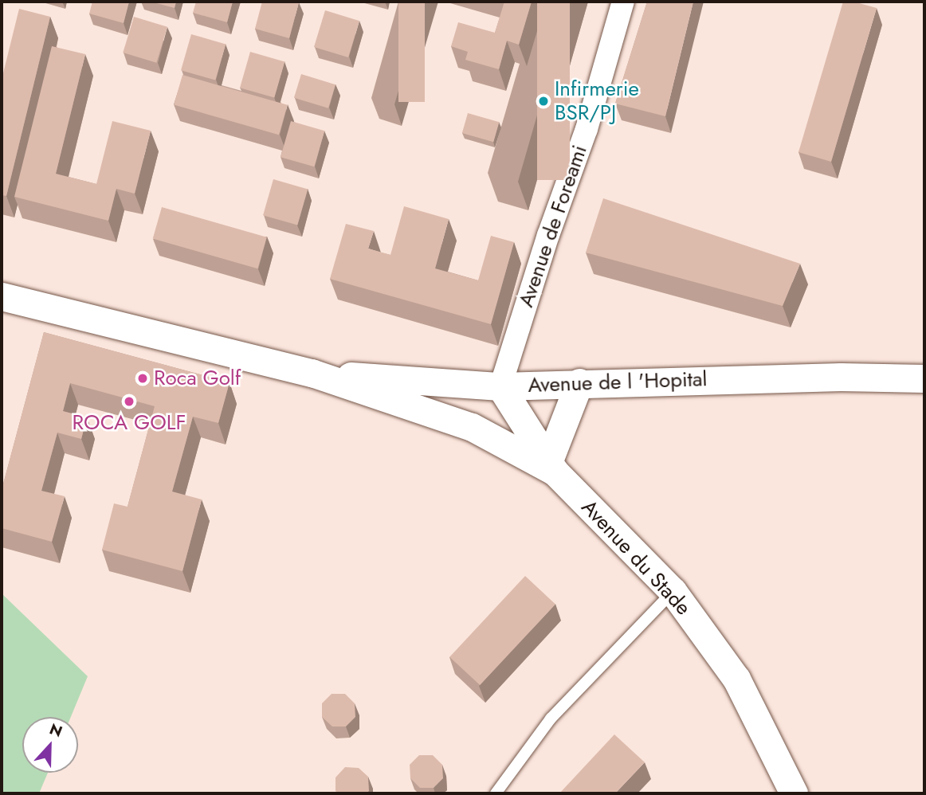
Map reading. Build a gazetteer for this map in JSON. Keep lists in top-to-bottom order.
{
  "streets": {
    "street": ["Avenue de Foreami", "Avenue de l 'Hopital", "Avenue du Stade"]
  },
  "crossings": [
    ["Avenue de Foreami", "Avenue de l 'Hopital"],
    ["Avenue de Foreami", "Avenue du Stade"],
    ["Avenue de l 'Hopital", "Avenue du Stade"]
  ],
  "places": ["Infirmerie BSR/PJ", "Roca Golf", "ROCA GOLF"],
  "north": "top"
}
